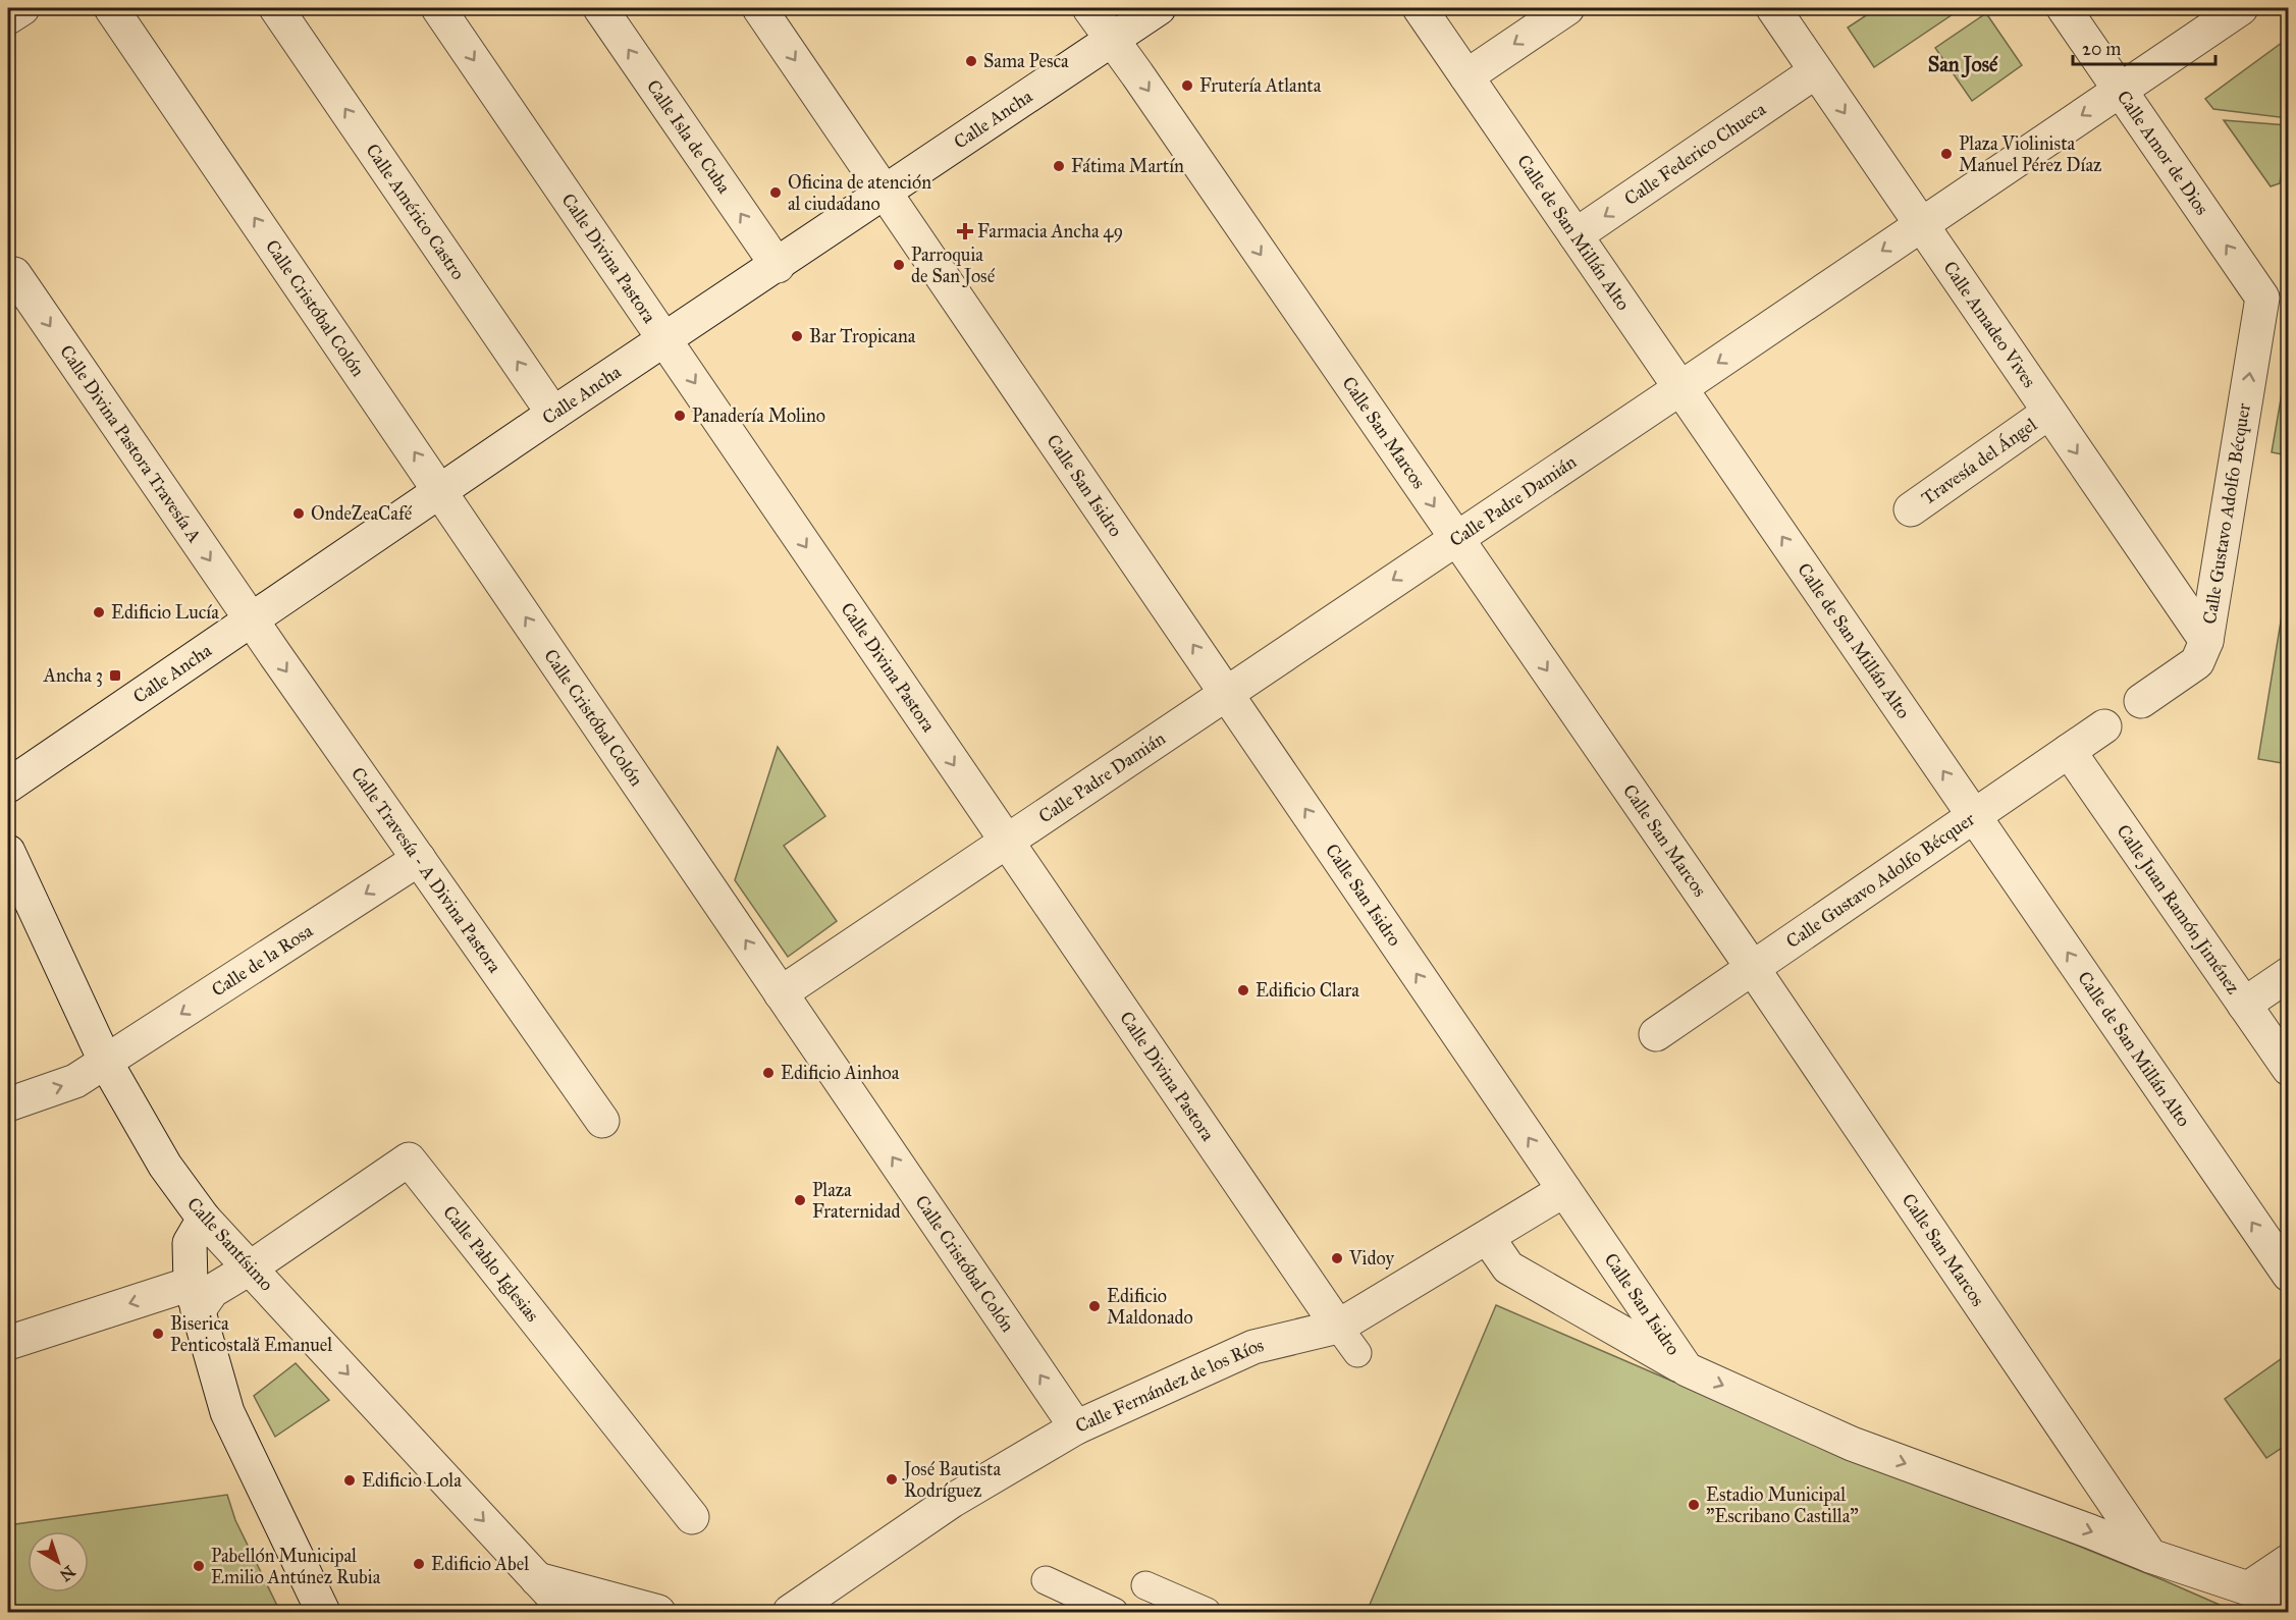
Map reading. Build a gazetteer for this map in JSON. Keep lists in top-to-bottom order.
{
  "streets": {
    "street": [
      "Calle Ancha",
      "Calle Isla de Cuba",
      "Calle Amor de Dios",
      "Calle Federico Chueca",
      "Calle Américo Castro",
      "Calle de San Millán Alto",
      "Calle Divina Pastora",
      "Calle Cristóbal Colón",
      "Calle Amadeo Vives",
      "Calle San Marcos",
      "Calle Divina Pastora Travesía A",
      "Travesía del Ángel",
      "Calle San Isidro",
      "Calle Padre Damián",
      "Calle Gustavo Adolfo Bécquer",
      "Calle Travesía - A Divina Pastora",
      "Calle Juan Ramón Jiménez",
      "Calle de la Rosa",
      "Calle Santísimo",
      "Calle Pablo Iglesias",
      "Calle Fernández de los Ríos"
    ]
  },
  "crossings": [
    ["Calle Ancha", "Calle Isla de Cuba"],
    ["Calle Ancha", "Calle Américo Castro"],
    ["Calle Ancha", "Calle Divina Pastora"],
    ["Calle Ancha", "Calle Cristóbal Colón"],
    ["Calle Ancha", "Calle San Marcos"],
    ["Calle Ancha", "Calle Divina Pastora Travesía A"],
    ["Calle Ancha", "Calle San Isidro"],
    ["Calle Ancha", "Calle Travesía - A Divina Pastora"],
    ["Calle Amor de Dios", "Calle Padre Damián"],
    ["Calle Amor de Dios", "Calle Gustavo Adolfo Bécquer"],
    ["Calle Federico Chueca", "Calle de San Millán Alto"],
    ["Calle Federico Chueca", "Calle Amadeo Vives"],
    ["Calle de San Millán Alto", "Calle Padre Damián"],
    ["Calle de San Millán Alto", "Calle Gustavo Adolfo Bécquer"],
    ["Calle Divina Pastora", "Calle Padre Damián"],
    ["Calle Divina Pastora", "Calle Fernández de los Ríos"],
    ["Calle Cristóbal Colón", "Calle Padre Damián"],
    ["Calle Cristóbal Colón", "Calle Fernández de los Ríos"],
    ["Calle Amadeo Vives", "Travesía del Ángel"],
    ["Calle Amadeo Vives", "Calle Padre Damián"],
    ["Calle Amadeo Vives", "Calle Gustavo Adolfo Bécquer"],
    ["Calle San Marcos", "Calle San Isidro"],
    ["Calle San Marcos", "Calle Padre Damián"],
    ["Calle San Marcos", "Calle Gustavo Adolfo Bécquer"],
    ["Calle Divina Pastora Travesía A", "Calle Travesía - A Divina Pastora"],
    ["Calle San Isidro", "Calle Padre Damián"],
    ["Calle San Isidro", "Calle Fernández de los Ríos"],
    ["Calle Gustavo Adolfo Bécquer", "Calle Juan Ramón Jiménez"],
    ["Calle Travesía - A Divina Pastora", "Calle de la Rosa"],
    ["Calle de la Rosa", "Calle Santísimo"],
    ["Calle Santísimo", "Calle Pablo Iglesias"]
  ],
  "one_way": [
    "Calle Isla de Cuba",
    "Calle Amor de Dios",
    "Calle Américo Castro",
    "Calle de San Millán Alto",
    "Calle Divina Pastora",
    "Calle Cristóbal Colón",
    "Calle Amadeo Vives",
    "Calle San Marcos",
    "Calle Divina Pastora Travesía A",
    "Calle Padre Damián",
    "Calle Gustavo Adolfo Bécquer",
    "Calle Travesía - A Divina Pastora"
  ],
  "districts": ["San José"],
  "places": {
    "other": [
      "Sama Pesca",
      "Frutería Atlanta",
      "Plaza Violinista Manuel Pérez Díaz",
      "Fátima Martín",
      "Oficina de atención al ciudadano",
      "Parroquia de San José",
      "Bar Tropicana",
      "Panadería Molino",
      "OndeZeaCafé",
      "Edificio Lucía",
      "Edificio Clara",
      "Edificio Ainhoa",
      "Plaza Fraternidad",
      "Vidoy",
      "Edificio Maldonado",
      "Biserica Penticostală Emanuel",
      "José Bautista Rodríguez",
      "Edificio Lola",
      "Estadio Municipal \"Escribano Castilla\"",
      "Edificio Abel",
      "Pabellón Municipal Emilio Antúnez Rubia"
    ],
    "health": ["Farmacia Ancha 49"],
    "transit": ["Ancha 3"]
  },
  "scale_bar": "20 m",
  "north": "bottom right"
}
